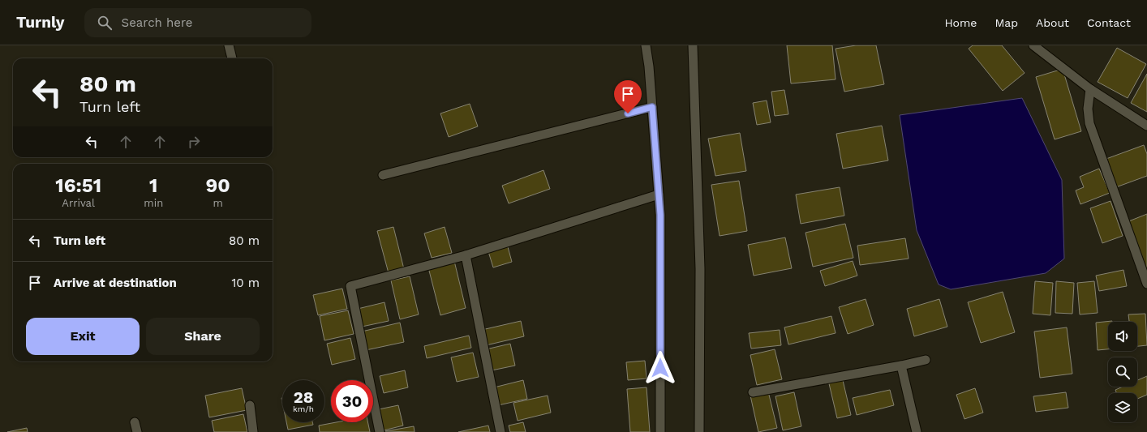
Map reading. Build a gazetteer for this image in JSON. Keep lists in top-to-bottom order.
{
  "page": {
    "header": "Turnly",
    "search": "Search here",
    "nav": [
      "Home",
      "Map",
      "About",
      "Contact"
    ],
    "turn": ["80 m", "Turn left"],
    "eta": [
      "16:51",
      "Arrival",
      "1",
      "min",
      "90",
      "m"
    ],
    "list": [
      {
        "name": "Turn left",
        "value": "80 m"
      },
      {
        "name": "Arrive at destination",
        "value": "10 m"
      }
    ],
    "buttons": ["Exit", "Share"],
    "speed": "28 km/h",
    "limit": "30"
  }
}
